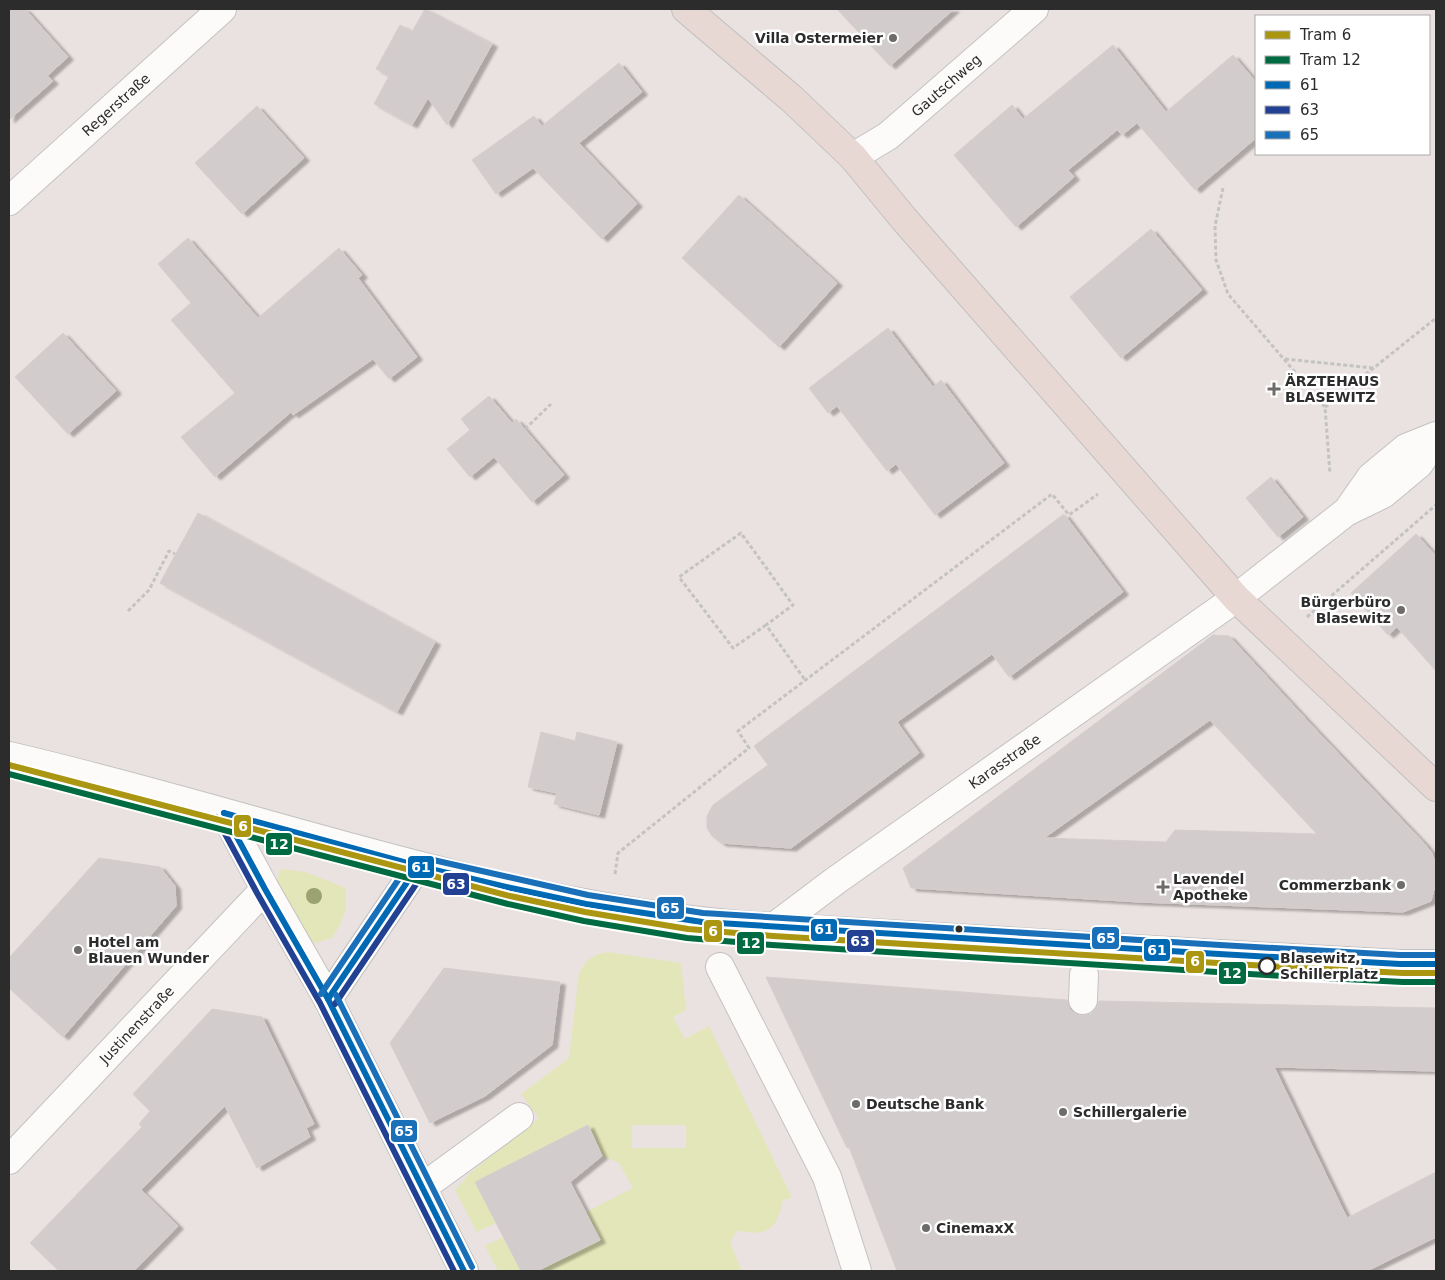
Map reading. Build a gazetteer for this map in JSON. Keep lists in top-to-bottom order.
{
  "streets": {
    "street": [
      "Gautschweg",
      "Regerstraße",
      "Karasstraße",
      "Justinenstraße"
    ]
  },
  "places": {
    "other": [
      "Villa Ostermeier",
      "Bürgerbüro Blasewitz",
      "Commerzbank",
      "Hotel am Blauen Wunder",
      "Blasewitz, Schillerplatz",
      "Deutsche Bank",
      "Schillergalerie",
      "CinemaxX"
    ],
    "health": ["ÄRZTEHAUS BLASEWITZ", "Lavendel Apotheke"]
  },
  "lines": [
    "tram line 6",
    "tram line 12",
    "transit line 61",
    "transit line 63",
    "transit line 65"
  ],
  "legend": [
    "Tram 6",
    "Tram 12",
    "61",
    "63",
    "65"
  ]
}
